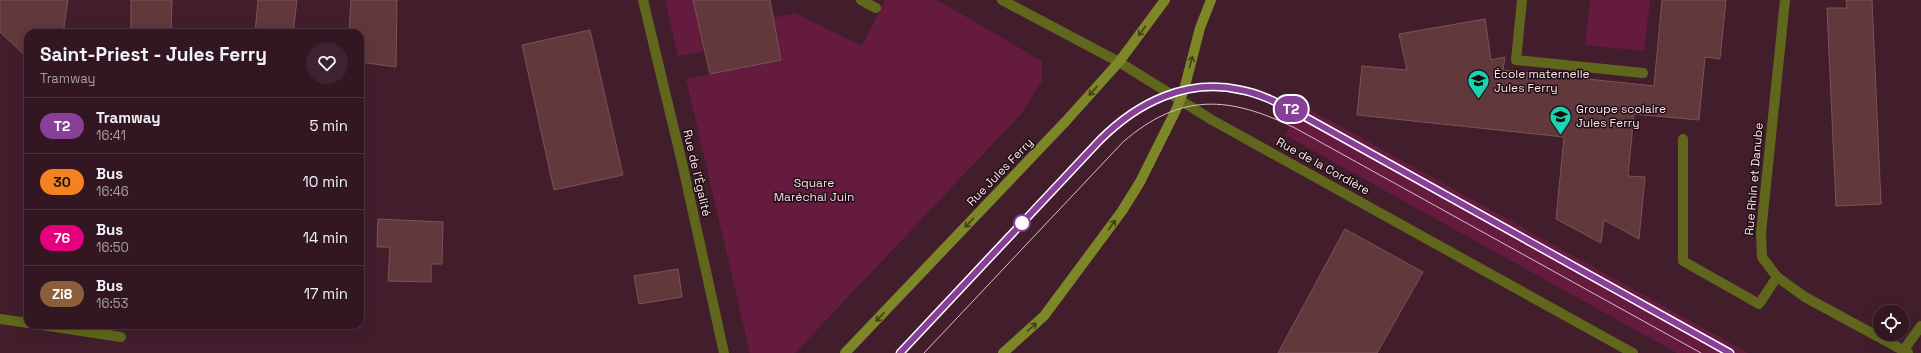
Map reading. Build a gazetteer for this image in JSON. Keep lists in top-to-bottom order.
{
  "streets": {
    "main road": ["Rue Jules Ferry"],
    "street": ["Rue de la Cordière", "Rue de l'Égalité", "Rue Rhin et Danube"]
  },
  "crossings": [
    ["Rue de la Cordière", "Rue Jules Ferry"]
  ],
  "one_way": ["Rue Jules Ferry"],
  "parks": ["Square Maréchal Juin"],
  "places": {
    "school or university": ["École maternelle Jules Ferry", "Groupe scolaire Jules Ferry"]
  },
  "lines": ["tram line T2"],
  "page": {
    "on_map": "T2",
    "heading": ["Saint-Priest - Jules Ferry", "Tramway"],
    "list": [
      {
        "mark": "T2",
        "name": "Tramway",
        "note": "16:41",
        "value": "5 min"
      },
      {
        "mark": "30",
        "name": "Bus",
        "note": "16:46",
        "value": "10 min"
      },
      {
        "mark": "76",
        "name": "Bus",
        "note": "16:50",
        "value": "14 min"
      },
      {
        "mark": "Zi8",
        "name": "Bus",
        "note": "16:53",
        "value": "17 min"
      }
    ]
  }
}
